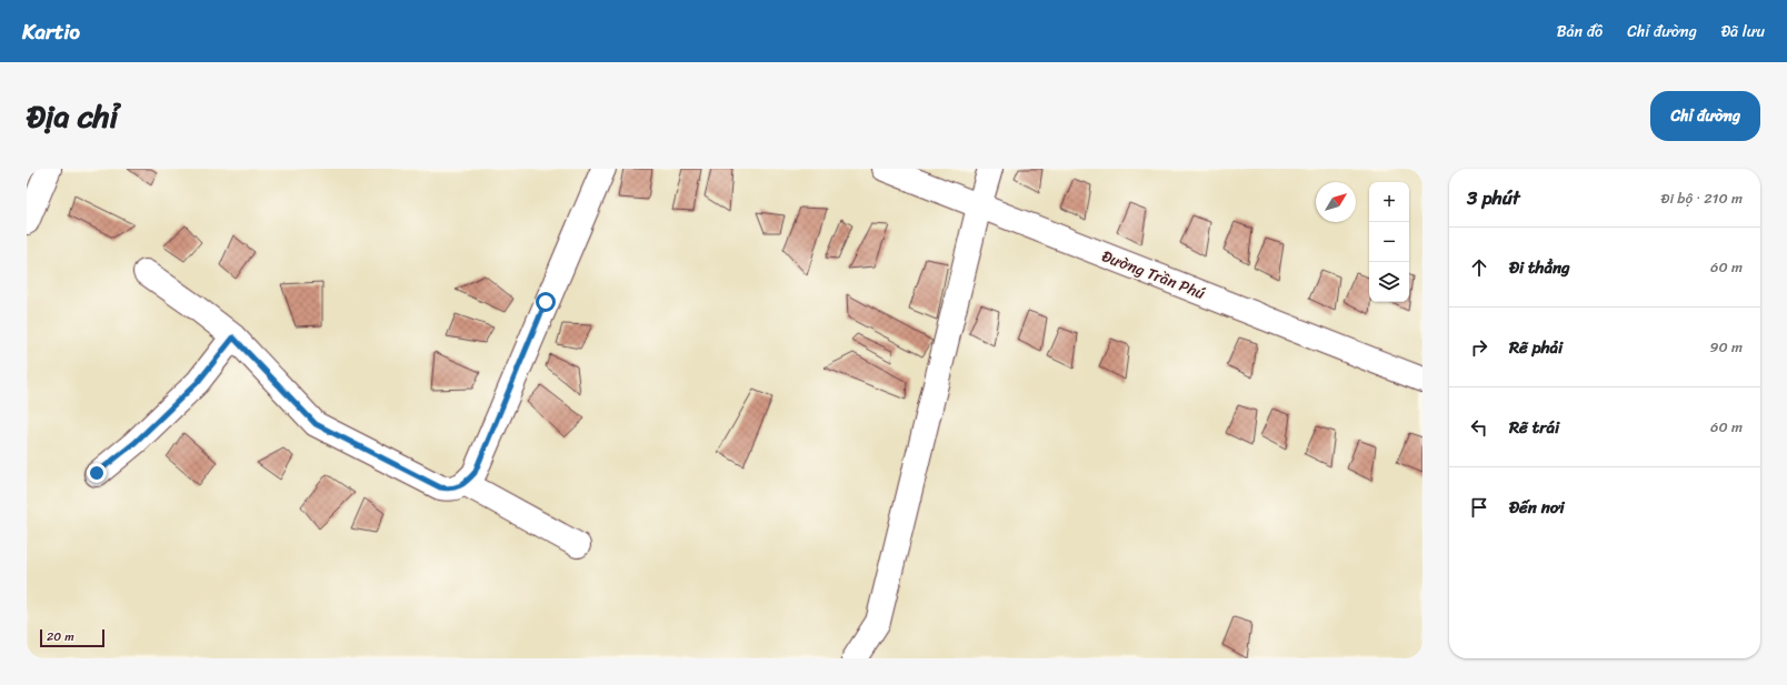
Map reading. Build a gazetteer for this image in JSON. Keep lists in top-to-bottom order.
{
  "streets": {
    "street": ["Đường Trần Phú"]
  },
  "scale_bar": "20 m",
  "north": "top right",
  "page": {
    "header": "Kartio",
    "nav": ["Bản đồ", "Chỉ đường", "Đã lưu"],
    "title": "Địa chỉ",
    "buttons": "Chỉ đường",
    "heading": ["3 phút", "Đi bộ · 210 m"],
    "map_buttons": ["+", "−"],
    "list": [
      ["Đi thẳng", "60 m"],
      ["Rẽ phải", "90 m"],
      ["Rẽ trái", "60 m"],
      "Đến nơi"
    ],
    "scale": "20 m"
  }
}
